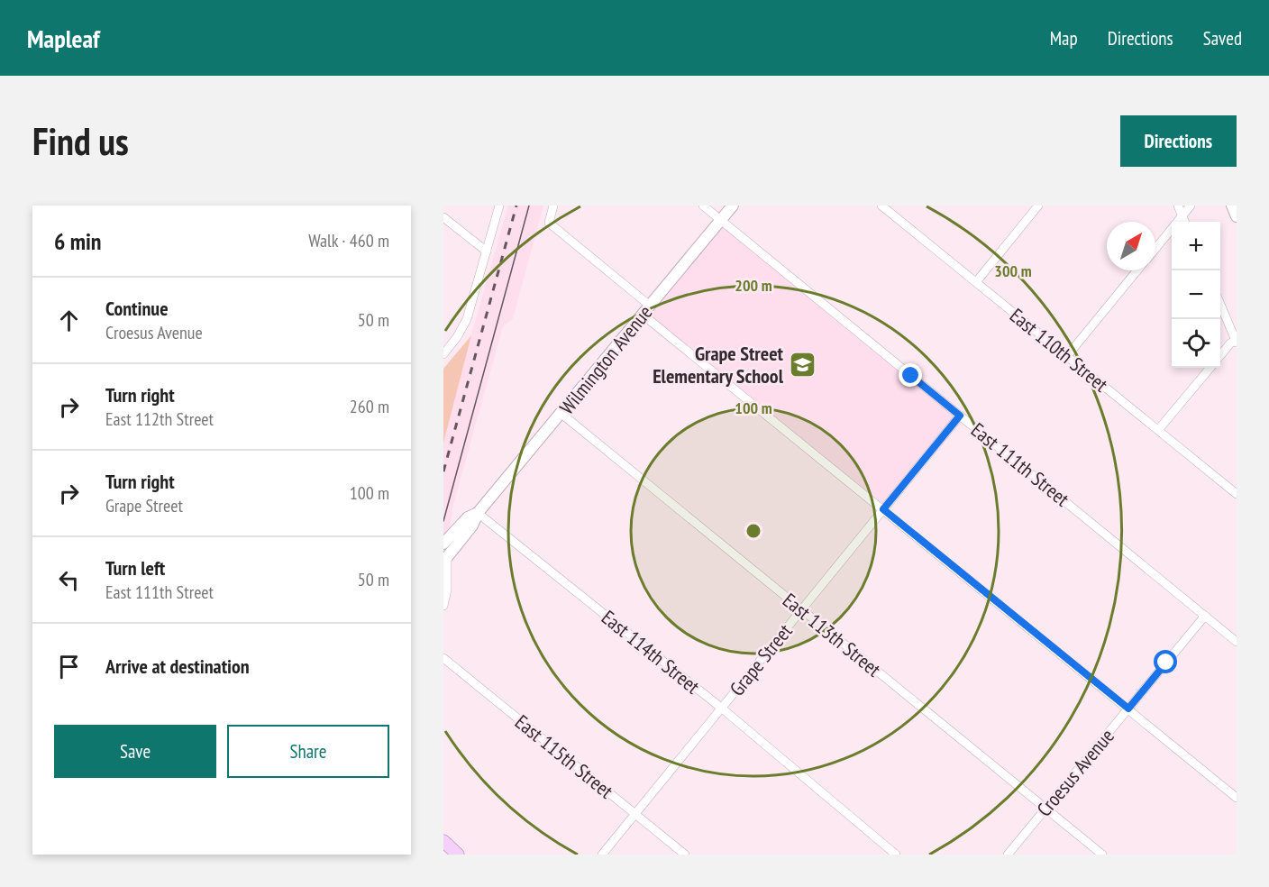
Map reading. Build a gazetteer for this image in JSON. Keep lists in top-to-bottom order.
{
  "streets": {
    "main road": ["Wilmington Avenue"],
    "street": [
      "East 110th Street",
      "East 111th Street",
      "East 113th Street",
      "East 114th Street",
      "Grape Street",
      "East 115th Street",
      "Croesus Avenue"
    ]
  },
  "crossings": [
    ["Wilmington Avenue", "East 111th Street"],
    ["Wilmington Avenue", "East 113th Street"],
    ["Wilmington Avenue", "East 114th Street"],
    ["East 111th Street", "Grape Street"],
    ["East 111th Street", "Croesus Avenue"],
    ["East 113th Street", "Grape Street"],
    ["East 113th Street", "Croesus Avenue"],
    ["East 114th Street", "Grape Street"],
    ["Grape Street", "East 115th Street"]
  ],
  "places": {
    "school or university": ["Grape Street Elementary School"]
  },
  "north": "top right",
  "page": {
    "header": "Mapleaf",
    "nav": ["Map", "Directions", "Saved"],
    "buttons": [
      "Directions",
      ["Save", "Share"]
    ],
    "title": "Find us",
    "heading": ["6 min", "Walk · 460 m"],
    "map_buttons": ["+", "−"],
    "list": [
      ["Continue", "Croesus Avenue", "50 m"],
      ["Turn right", "East 112th Street", "260 m"],
      ["Turn right", "Grape Street", "100 m"],
      ["Turn left", "East 111th Street", "50 m"],
      "Arrive at destination"
    ]
  },
  "rings": ["300 m", "200 m", "100 m"]
}
